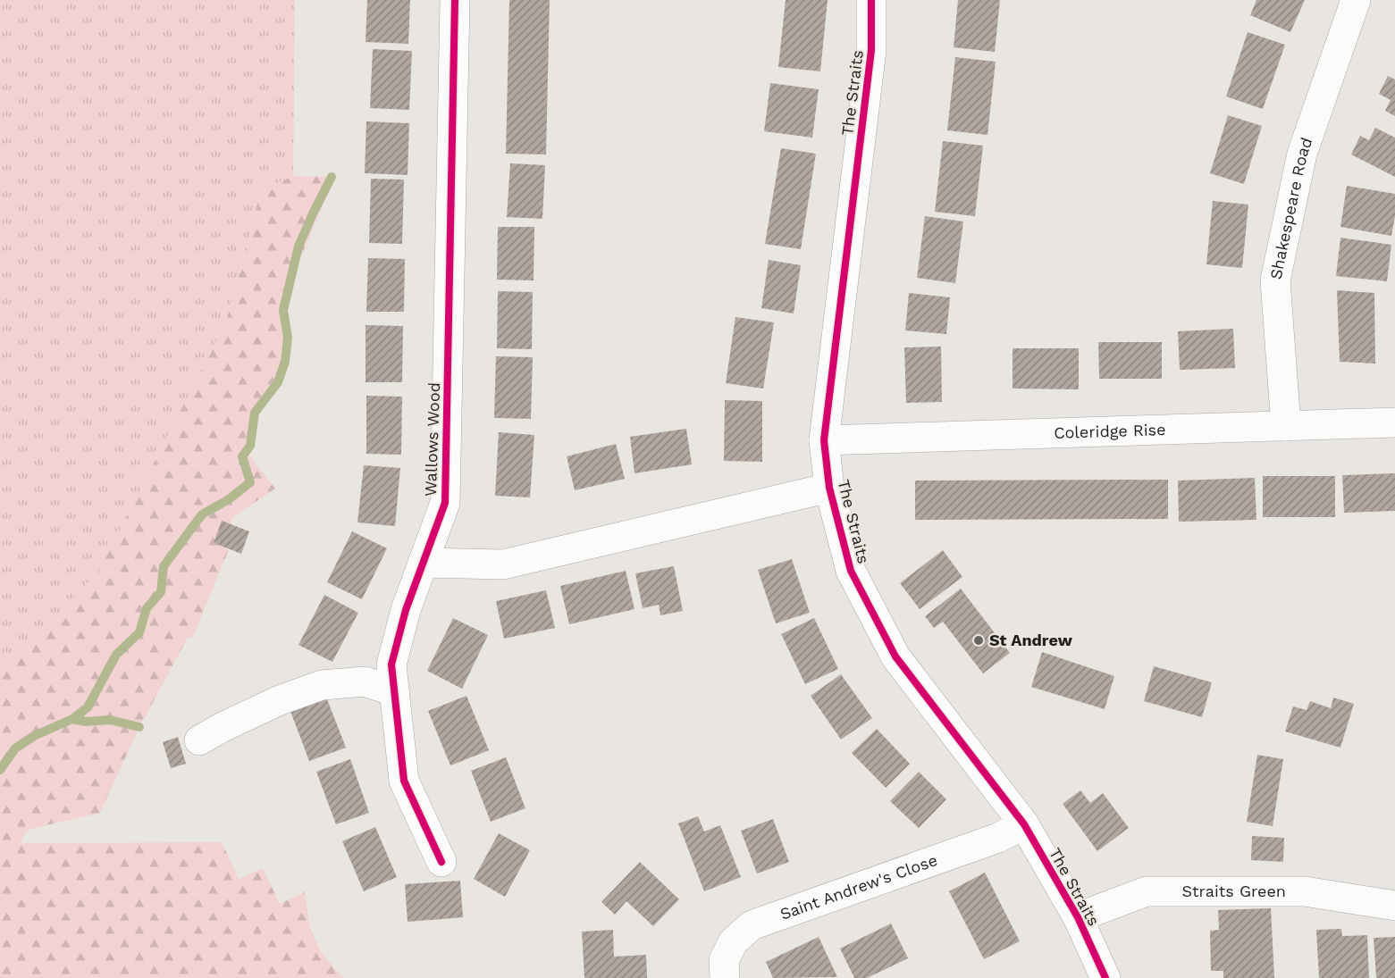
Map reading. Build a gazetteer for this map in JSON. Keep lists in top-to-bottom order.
{
  "streets": {
    "street": [
      "The Straits",
      "Shakespeare Road",
      "Coleridge Rise",
      "Wallows Wood",
      "Saint Andrew's Close",
      "Straits Green"
    ]
  },
  "crossings": [
    ["The Straits", "Coleridge Rise"],
    ["The Straits", "Saint Andrew's Close"],
    ["The Straits", "Straits Green"],
    ["Shakespeare Road", "Coleridge Rise"]
  ],
  "places": ["St Andrew"]
}
